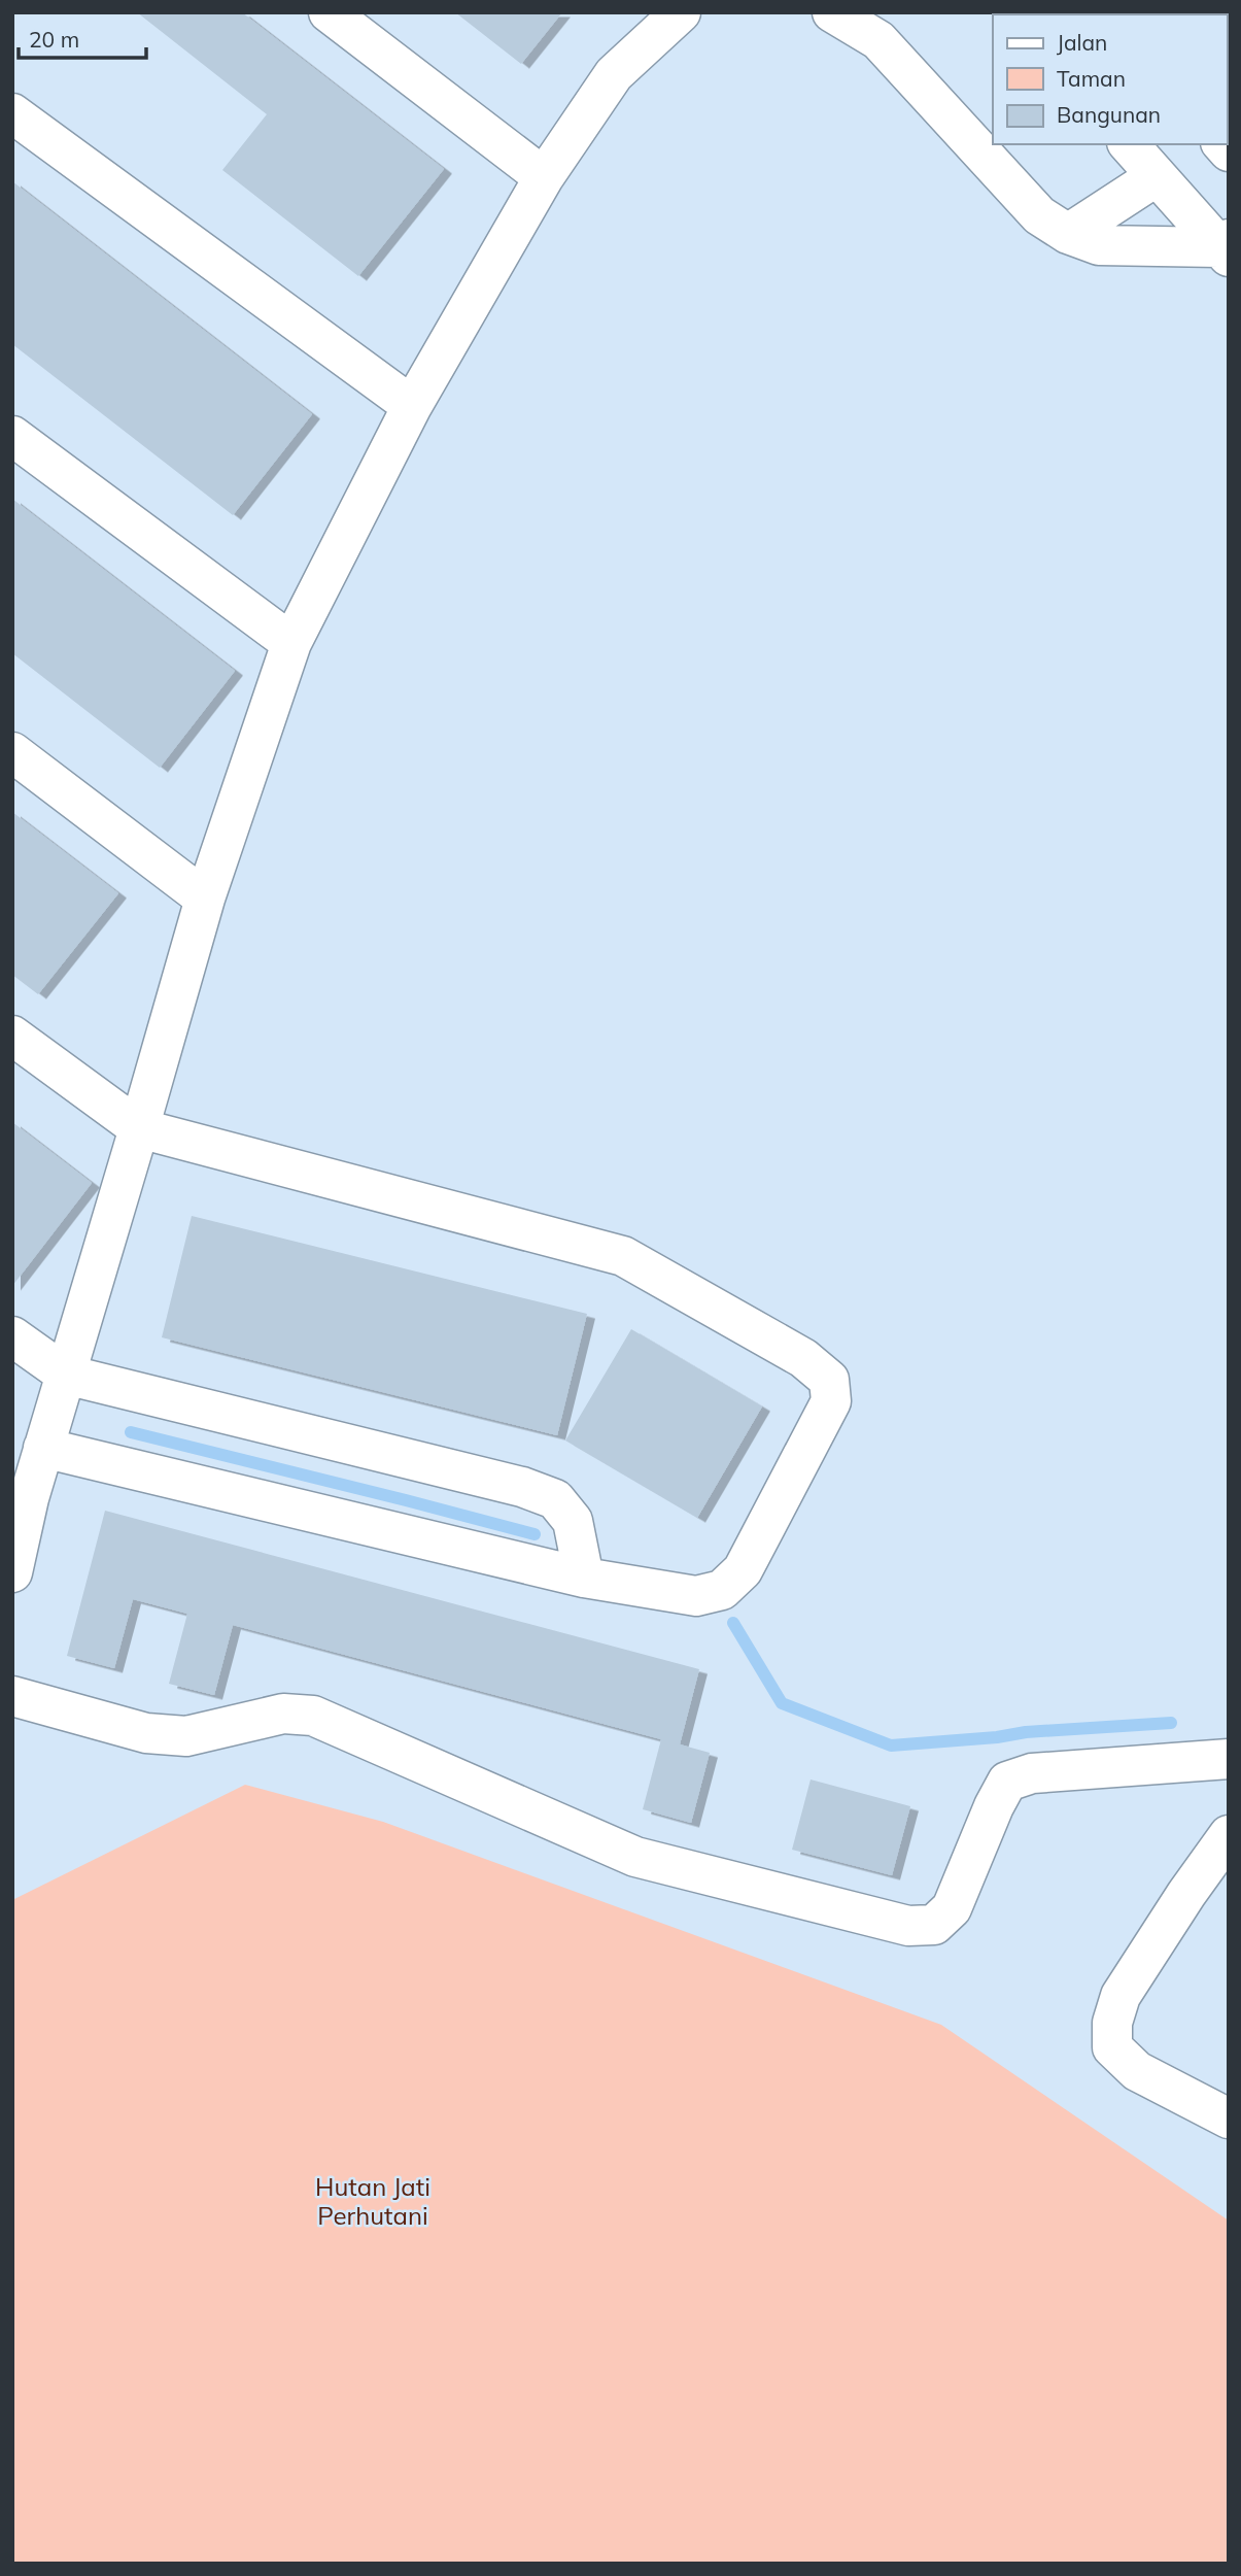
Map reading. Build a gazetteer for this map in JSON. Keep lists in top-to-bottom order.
{
  "parks": ["Hutan Jati Perhutani"],
  "legend": ["Jalan", "Taman", "Bangunan"],
  "scale_bar": "20 m"
}
